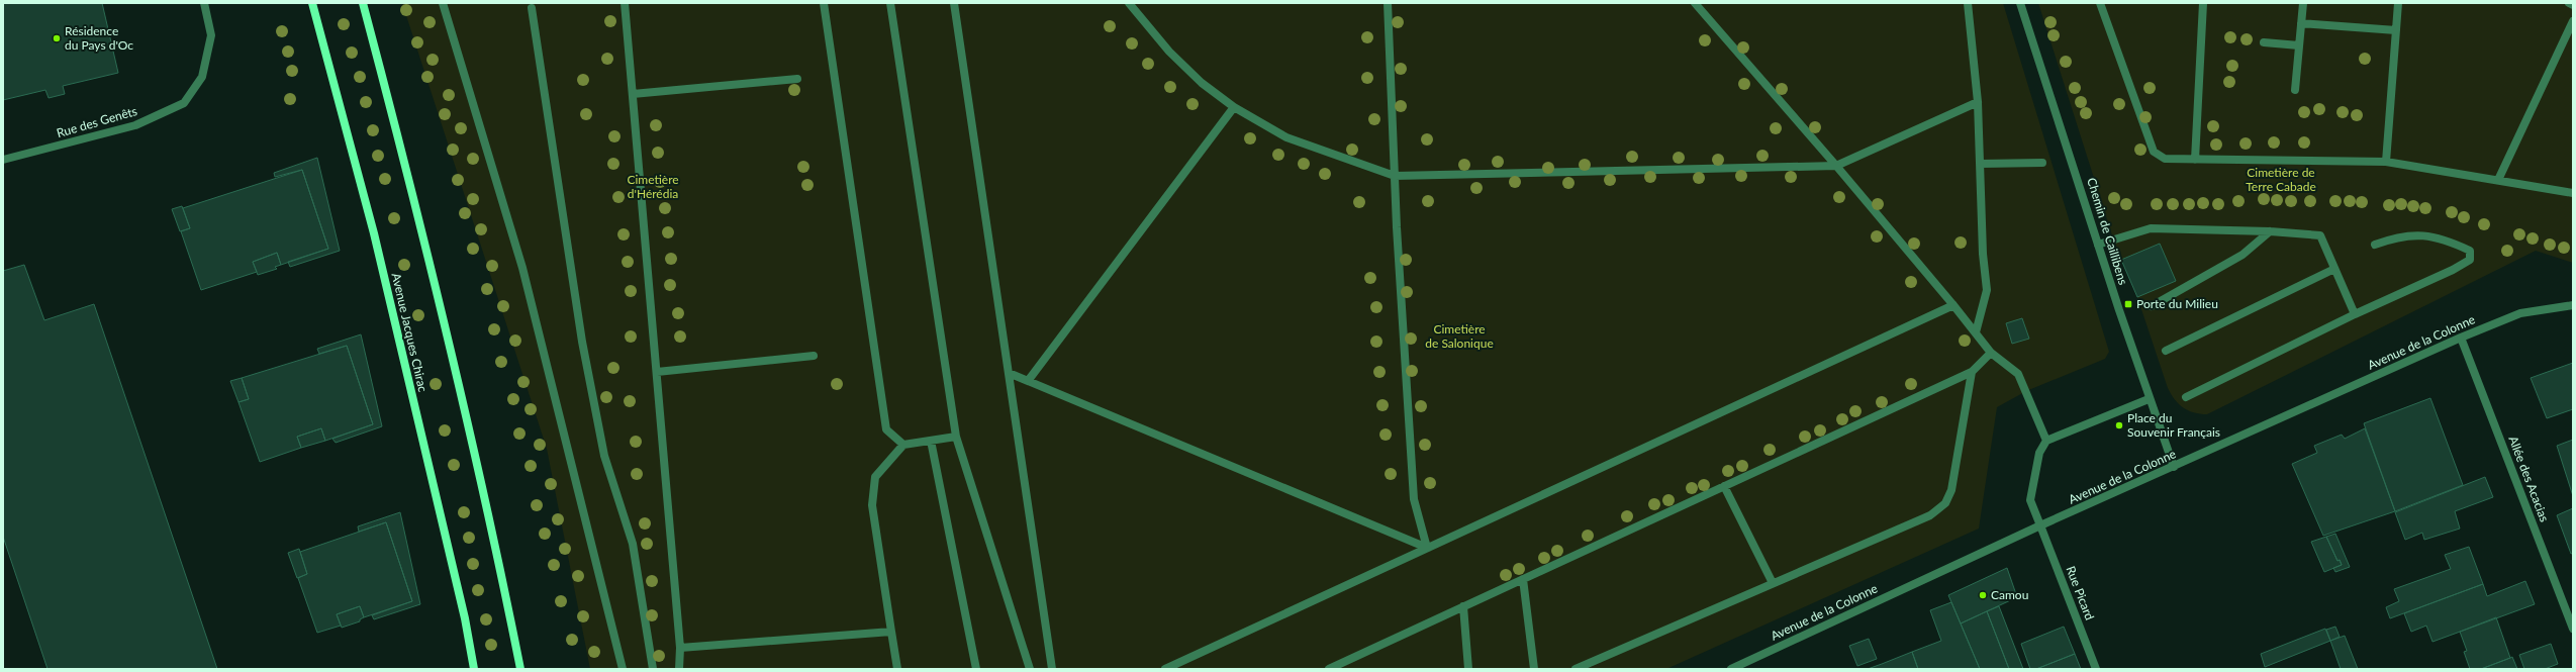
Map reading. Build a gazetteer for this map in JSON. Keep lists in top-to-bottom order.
{
  "streets": {
    "main road": ["Avenue Jacques Chirac"],
    "street": [
      "Rue des Genêts",
      "Chemin de Caillibens",
      "Avenue de la Colonne",
      "Allée des Acacias",
      "Rue Picard"
    ]
  },
  "crossings": [
    ["Chemin de Caillibens", "Avenue de la Colonne"],
    ["Avenue de la Colonne", "Allée des Acacias"],
    ["Avenue de la Colonne", "Rue Picard"]
  ],
  "parks": ["Cimetière de Terre Cabade", "Cimetière d'Hérédia", "Cimetière de Salonique"],
  "places": {
    "other": ["Résidence du Pays d'Oc", "Place du Souvenir Français", "Camou"],
    "transit": ["Porte du Milieu"]
  }
}
